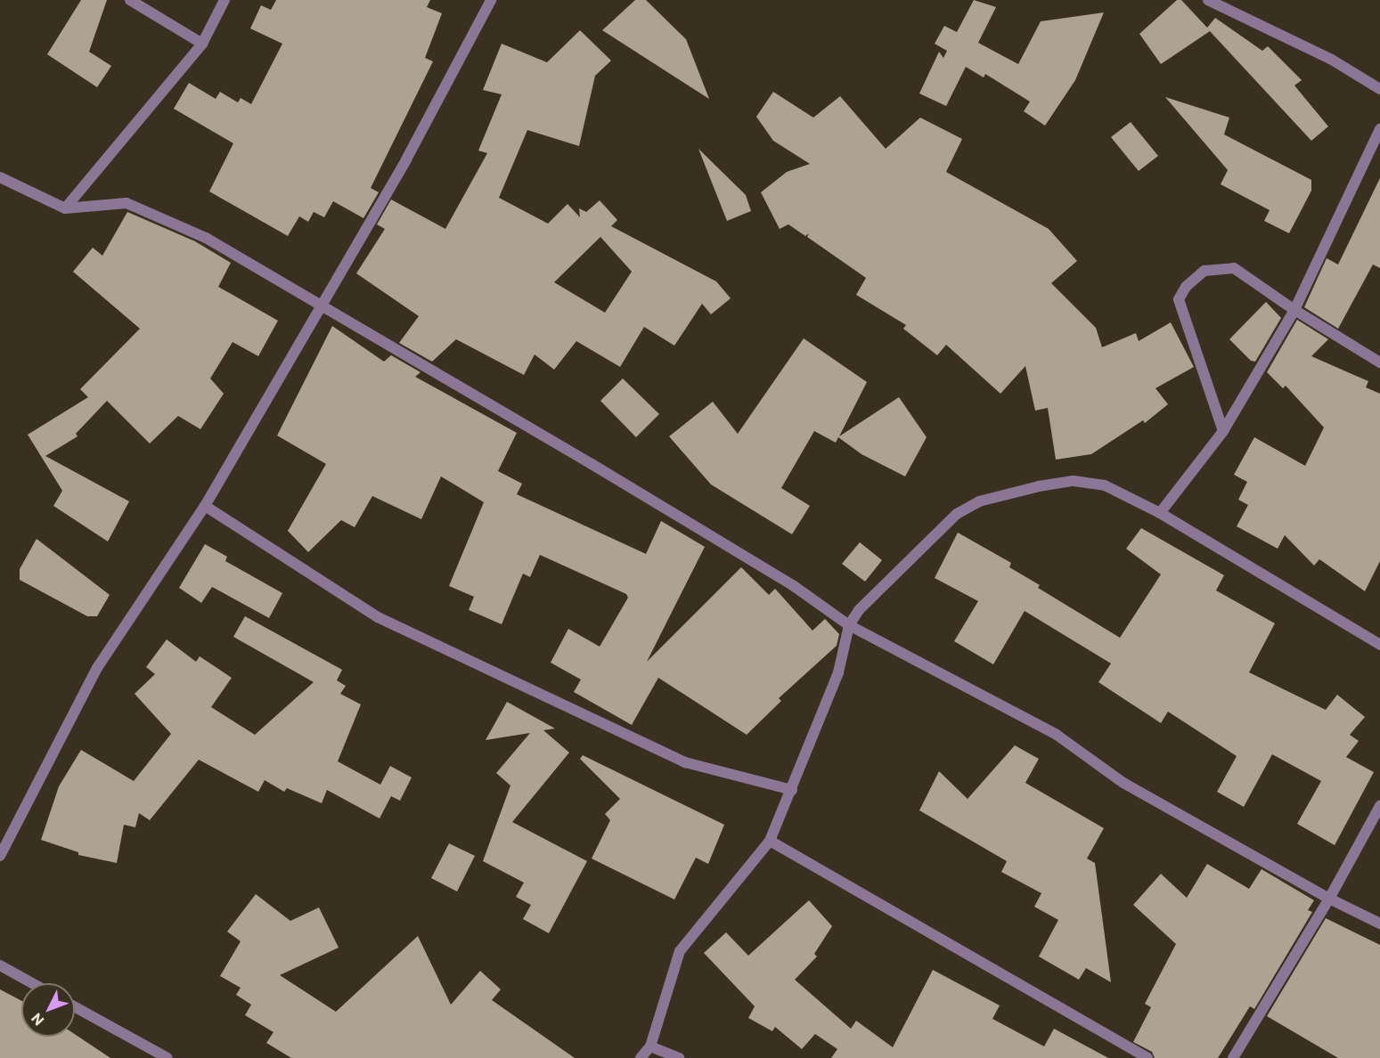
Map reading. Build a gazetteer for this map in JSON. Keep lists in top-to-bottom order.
{
  "north": "bottom left"
}
